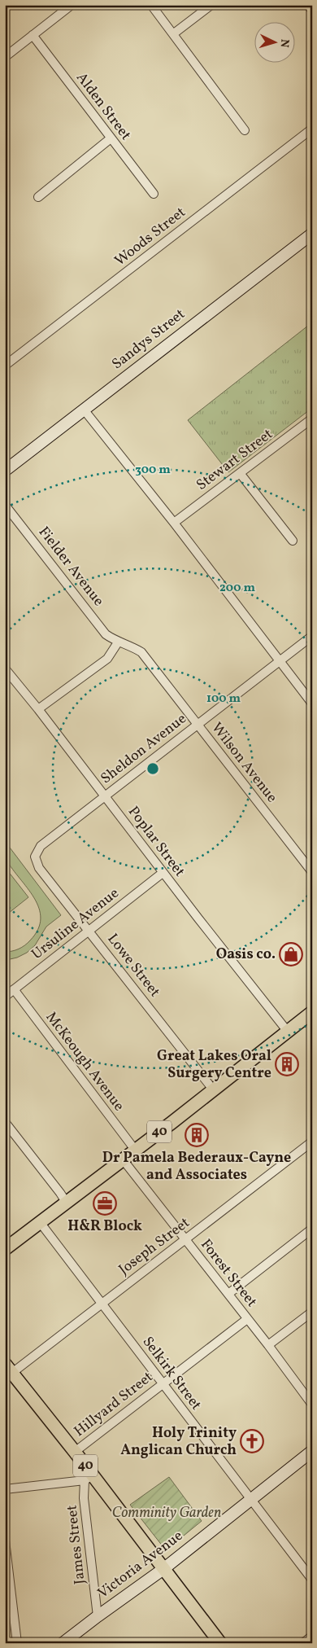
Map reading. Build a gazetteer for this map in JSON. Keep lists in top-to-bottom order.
{
  "streets": {
    "main road": ["40"],
    "street": [
      "Alden Street",
      "Woods Street",
      "Sandys Street",
      "Stewart Street",
      "Fielder Avenue",
      "Sheldon Avenue",
      "Wilson Avenue",
      "Poplar Street",
      "Ursuline Avenue",
      "Lowe Street",
      "McKeough Avenue",
      "Joseph Street",
      "Forest Street",
      "Selkirk Street",
      "Hillyard Street",
      "James Street",
      "Victoria Avenue"
    ]
  },
  "crossings": [
    ["Fielder Avenue", "Wilson Avenue"],
    ["Sheldon Avenue", "Wilson Avenue"],
    ["Sheldon Avenue", "Poplar Street"],
    ["Sheldon Avenue", "Lowe Street"],
    ["Poplar Street", "Ursuline Avenue"],
    ["Poplar Street", "40"],
    ["Ursuline Avenue", "Lowe Street"],
    ["Ursuline Avenue", "McKeough Avenue"],
    ["Lowe Street", "40"],
    ["McKeough Avenue", "40"],
    ["40", "Joseph Street"],
    ["40", "Forest Street"],
    ["40", "Selkirk Street"],
    ["40", "Hillyard Street"],
    ["40", "James Street"],
    ["40", "Victoria Avenue"],
    ["Joseph Street", "Forest Street"],
    ["Joseph Street", "Selkirk Street"],
    ["Forest Street", "Hillyard Street"],
    ["Selkirk Street", "Hillyard Street"],
    ["Selkirk Street", "Victoria Avenue"],
    ["James Street", "Victoria Avenue"]
  ],
  "parks": ["Comminity Garden"],
  "places": {
    "shop": ["Oasis co."],
    "building": ["Great Lakes Oral Surgery Centre", "Dr Pamela Bederaux-Cayne and Associates"],
    "office": ["H&R Block"],
    "church": ["Holy Trinity Anglican Church"]
  },
  "north": "right",
  "rings": ["300 m", "200 m", "100 m"]
}
